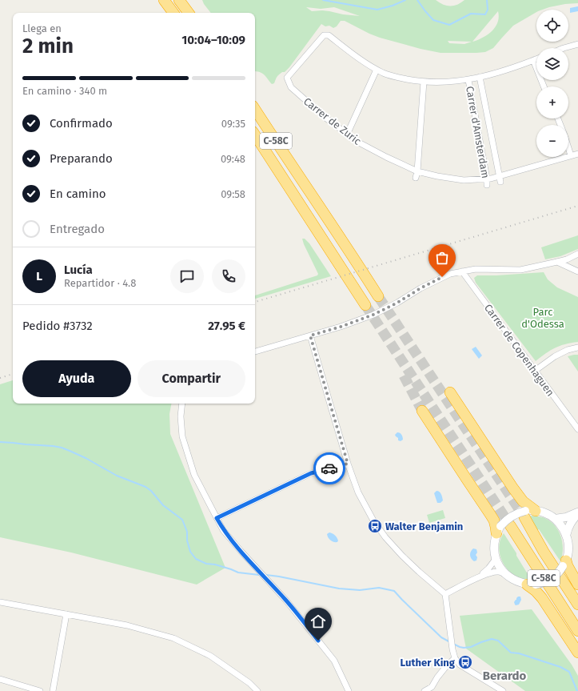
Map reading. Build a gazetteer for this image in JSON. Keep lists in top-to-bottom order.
{
  "streets": {
    "highway": ["C-58C"],
    "street": ["Carrer de Zuric", "Carrer d'Amsterdam", "Carrer de Copenhaguen"]
  },
  "crossings": [
    ["Carrer de Zuric", "Carrer d'Amsterdam"]
  ],
  "districts": ["Berardo"],
  "parks": ["Parc d'Odessa"],
  "places": {
    "bus stop": ["Walter Benjamin", "Luther King"]
  },
  "page": {
    "map_buttons": ["+", "−"],
    "heading": ["2 min", "Llega en", "10:04–10:09"],
    "panel": [
      "Lucía",
      "Repartidor · 4.8",
      "Pedido #3732",
      "27.95 €"
    ],
    "bar": "En camino · 340 m",
    "list": [
      ["Confirmado", "09:35"],
      ["Preparando", "09:48"],
      ["En camino", "09:58"],
      "Entregado"
    ],
    "round": "L",
    "buttons": ["Ayuda", "Compartir"]
  }
}
